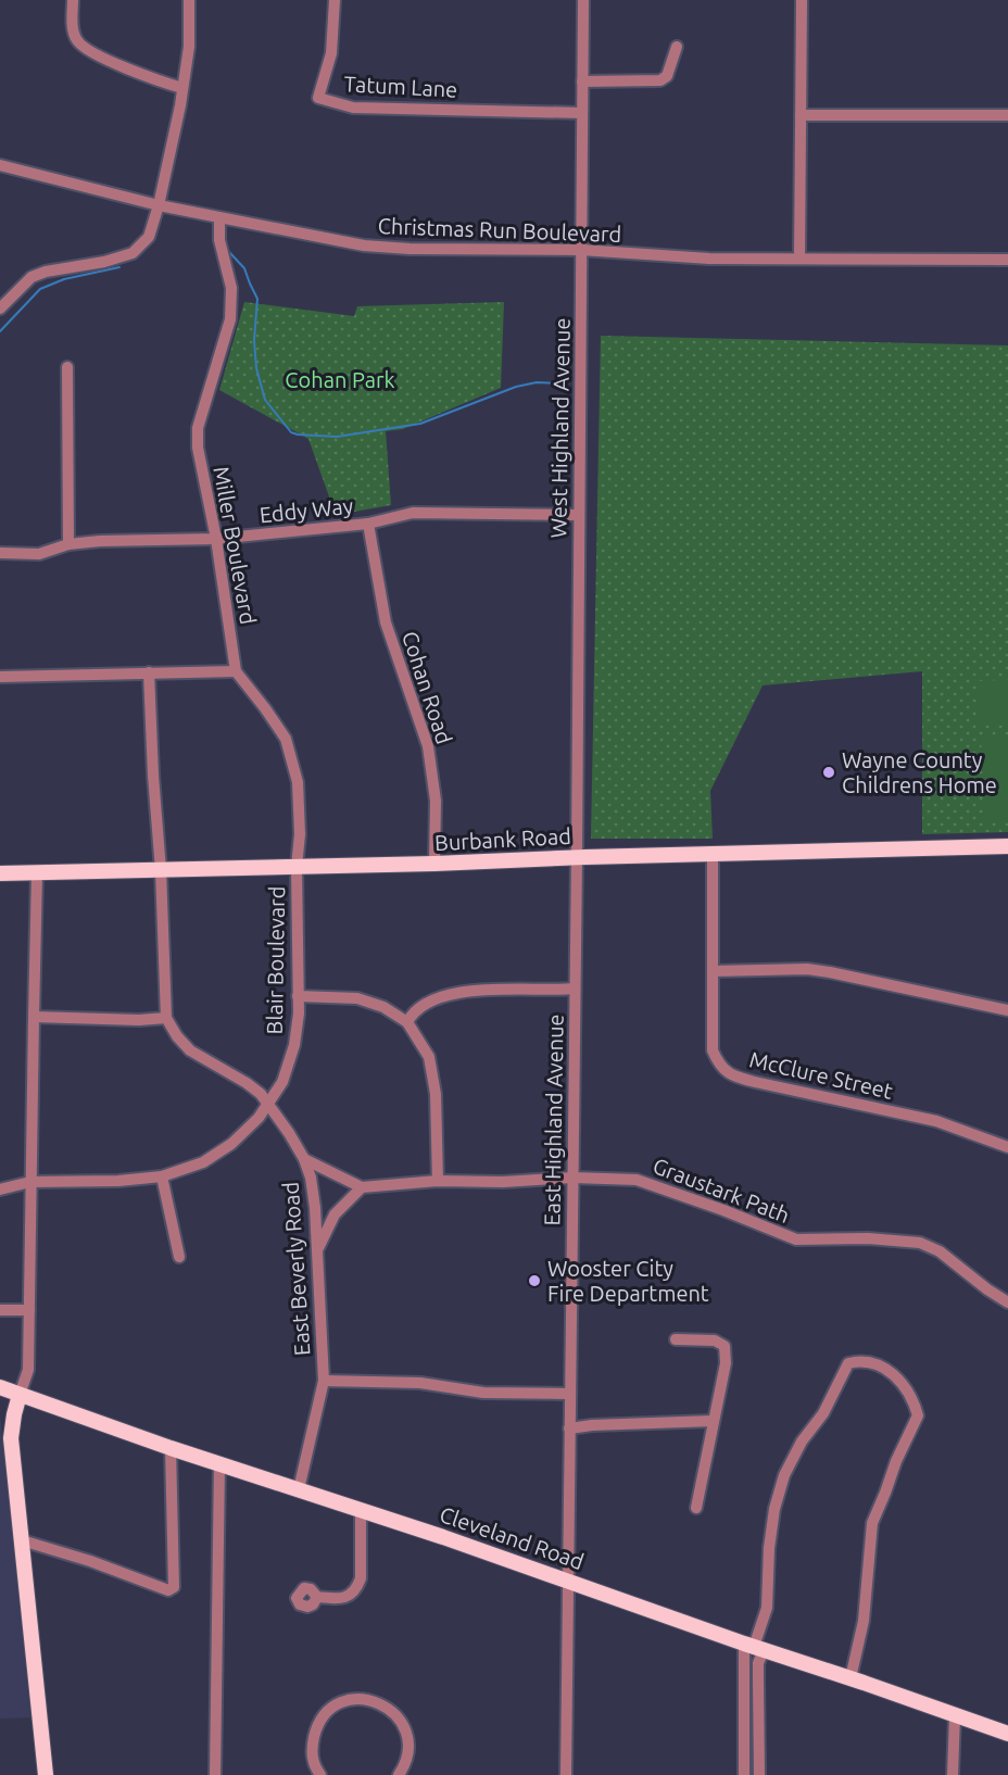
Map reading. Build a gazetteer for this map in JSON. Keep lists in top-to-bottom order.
{
  "streets": {
    "main road": ["Burbank Road", "Cleveland Road"],
    "street": [
      "Tatum Lane",
      "Christmas Run Boulevard",
      "West Highland Avenue",
      "Eddy Way",
      "Miller Boulevard",
      "Cohan Road",
      "Blair Boulevard",
      "McClure Street",
      "East Highland Avenue",
      "Graustark Path",
      "East Beverly Road"
    ]
  },
  "crossings": [
    ["Tatum Lane", "West Highland Avenue"],
    ["Christmas Run Boulevard", "West Highland Avenue"],
    ["Christmas Run Boulevard", "Miller Boulevard"],
    ["West Highland Avenue", "Eddy Way"],
    ["West Highland Avenue", "Burbank Road"],
    ["West Highland Avenue", "East Highland Avenue"],
    ["Eddy Way", "Miller Boulevard"],
    ["Eddy Way", "Cohan Road"],
    ["Cohan Road", "Burbank Road"],
    ["Burbank Road", "Blair Boulevard"],
    ["Burbank Road", "McClure Street"],
    ["Burbank Road", "East Highland Avenue"],
    ["Blair Boulevard", "East Beverly Road"],
    ["East Highland Avenue", "Graustark Path"],
    ["East Highland Avenue", "Cleveland Road"],
    ["East Beverly Road", "Cleveland Road"]
  ],
  "parks": ["Cohan Park"],
  "places": ["Wayne County Childrens Home", "Wooster City Fire Department"]
}
